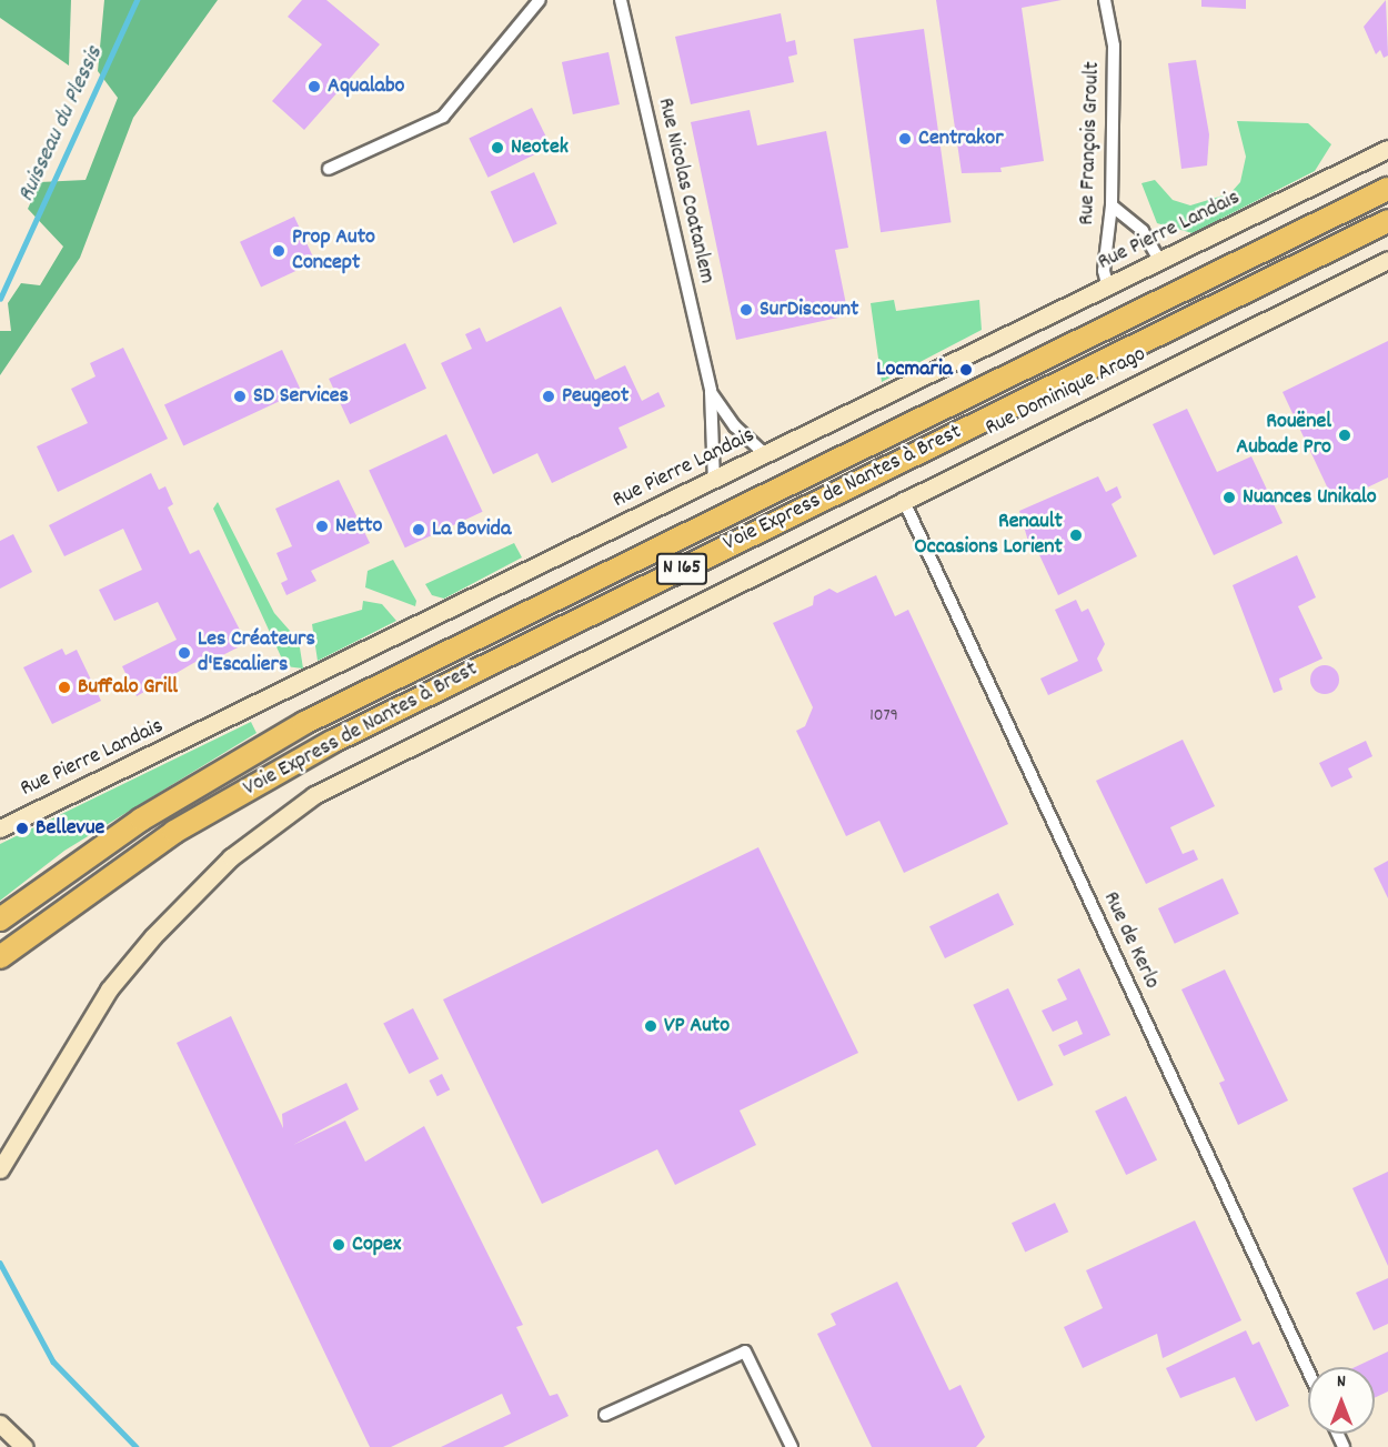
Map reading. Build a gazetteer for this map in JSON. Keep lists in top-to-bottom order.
{
  "streets": {
    "highway": ["Voie Express de Nantes à Brest", "N 165"],
    "street": [
      "Rue François Groult",
      "Rue Nicolas Coatanlem",
      "Rue Pierre Landais",
      "Rue Dominique Arago",
      "Rue de Kerlo"
    ]
  },
  "crossings": [
    ["Rue François Groult", "Rue Pierre Landais"],
    ["Rue Nicolas Coatanlem", "Rue Pierre Landais"],
    ["Rue Dominique Arago", "Rue de Kerlo"]
  ],
  "water": ["Ruisseau du Plessis"],
  "places": [
    "Aqualabo",
    "Centrakor",
    "Neotek",
    "Prop Auto Concept",
    "SurDiscount",
    "Locmaria",
    "SD Services",
    "Peugeot",
    "Rouënel Aubade Pro",
    "Nuances Unikalo",
    "Netto",
    "La Bovida",
    "Renault Occasions Lorient",
    "Les Créateurs d'Escaliers",
    "Buffalo Grill",
    "Bellevue",
    "VP Auto",
    "Copex"
  ],
  "house_numbers": ["1079"],
  "north": "top"
}
